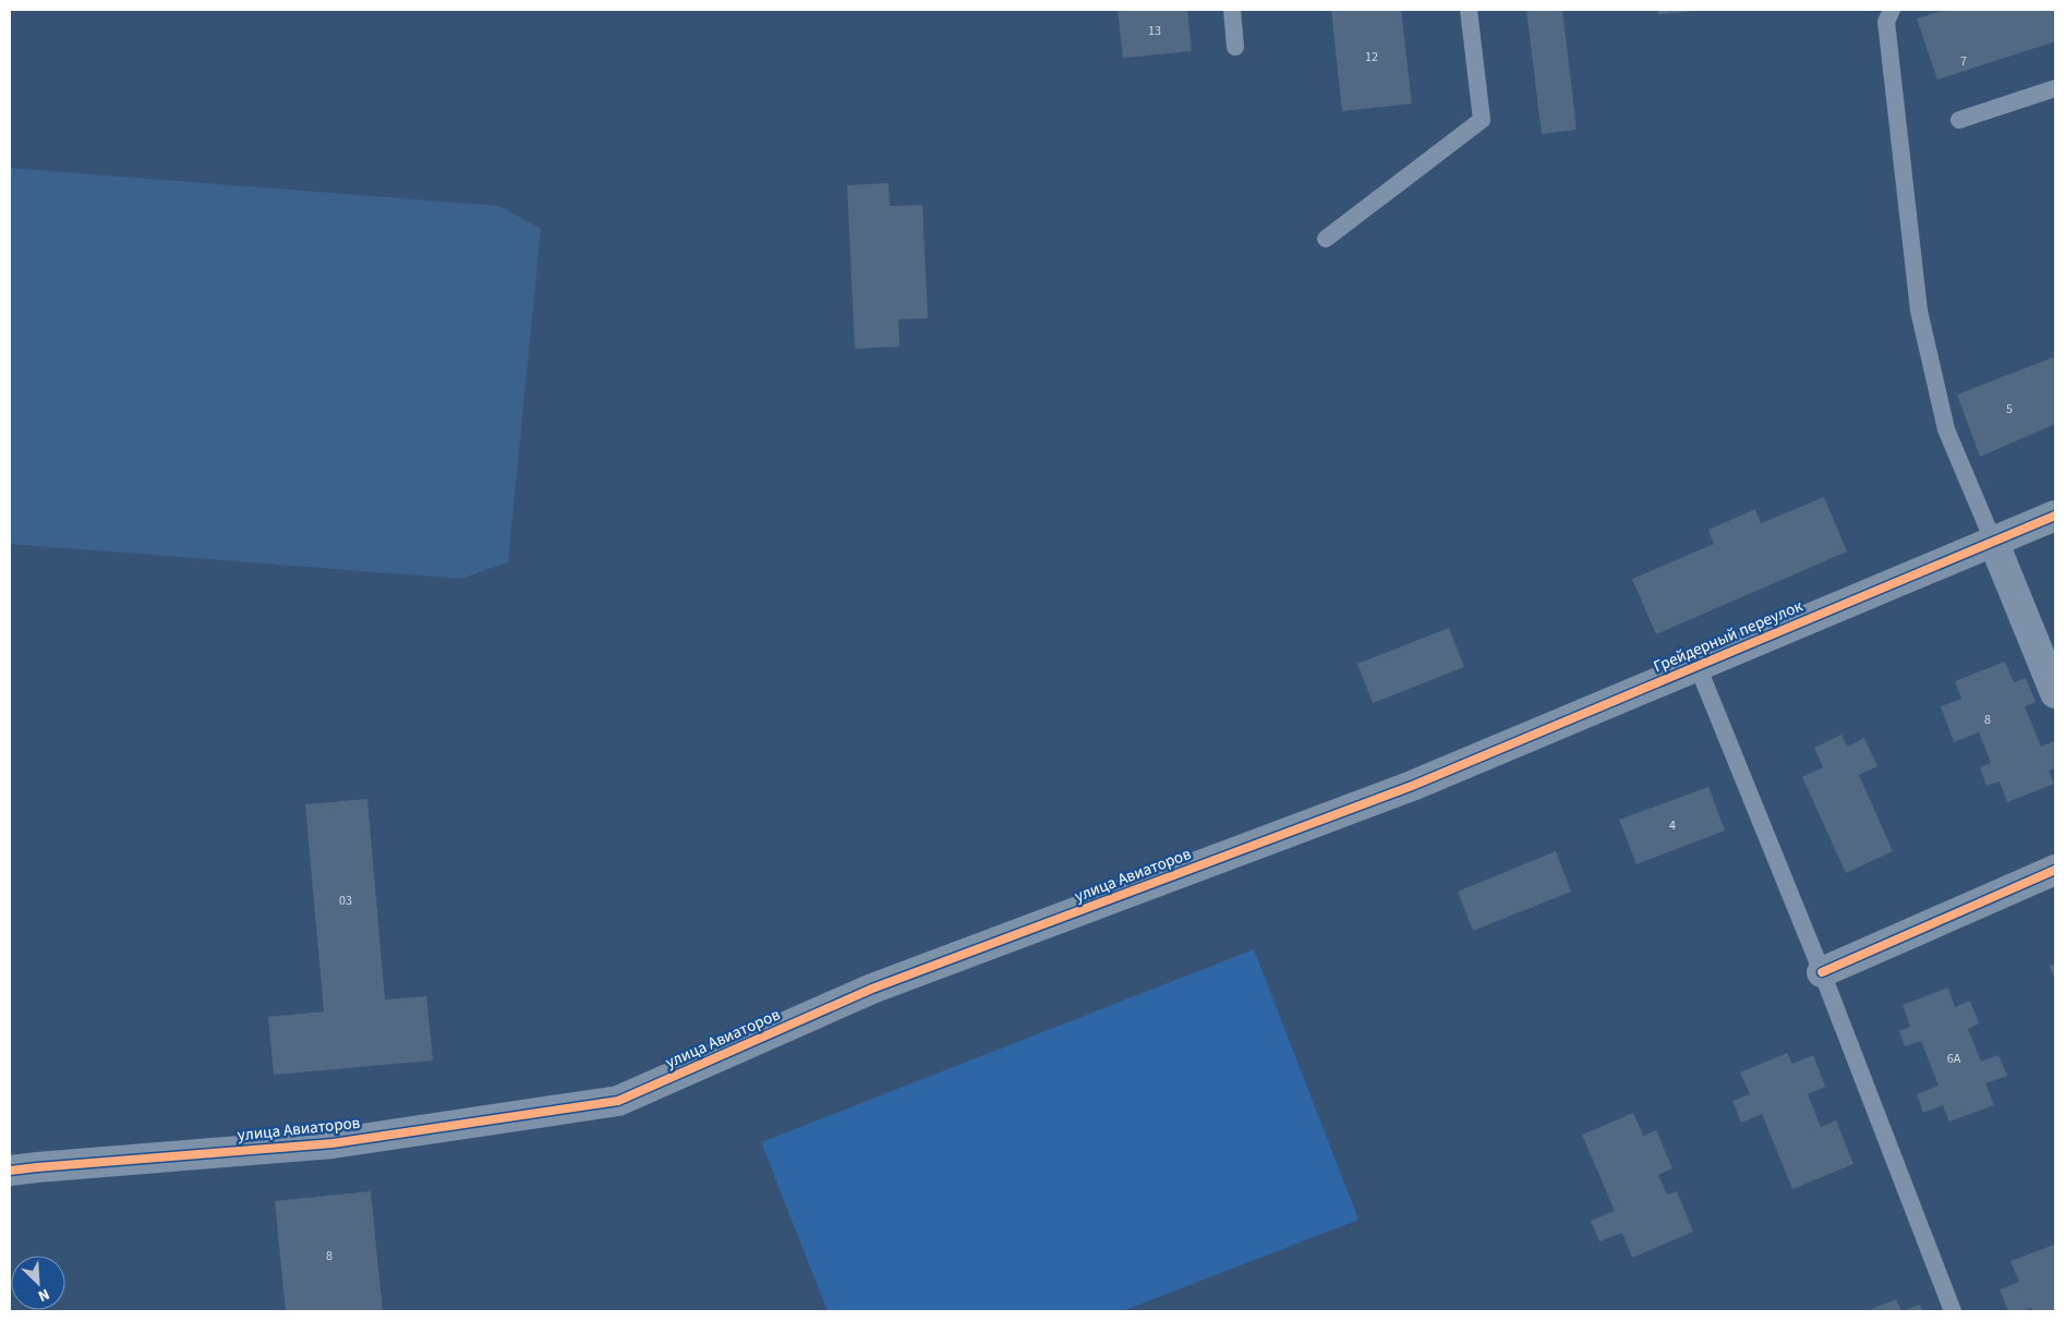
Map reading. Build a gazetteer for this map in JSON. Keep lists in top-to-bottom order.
{
  "streets": {
    "street": ["Грейдерный переулок", "улица Авиаторов"]
  },
  "crossings": [
    ["Грейдерный переулок", "улица Авиаторов"]
  ],
  "house_numbers": [
    "13",
    "12",
    "7",
    "5",
    "8",
    "4",
    "03",
    "6А",
    "8"
  ],
  "north": "bottom right"
}
